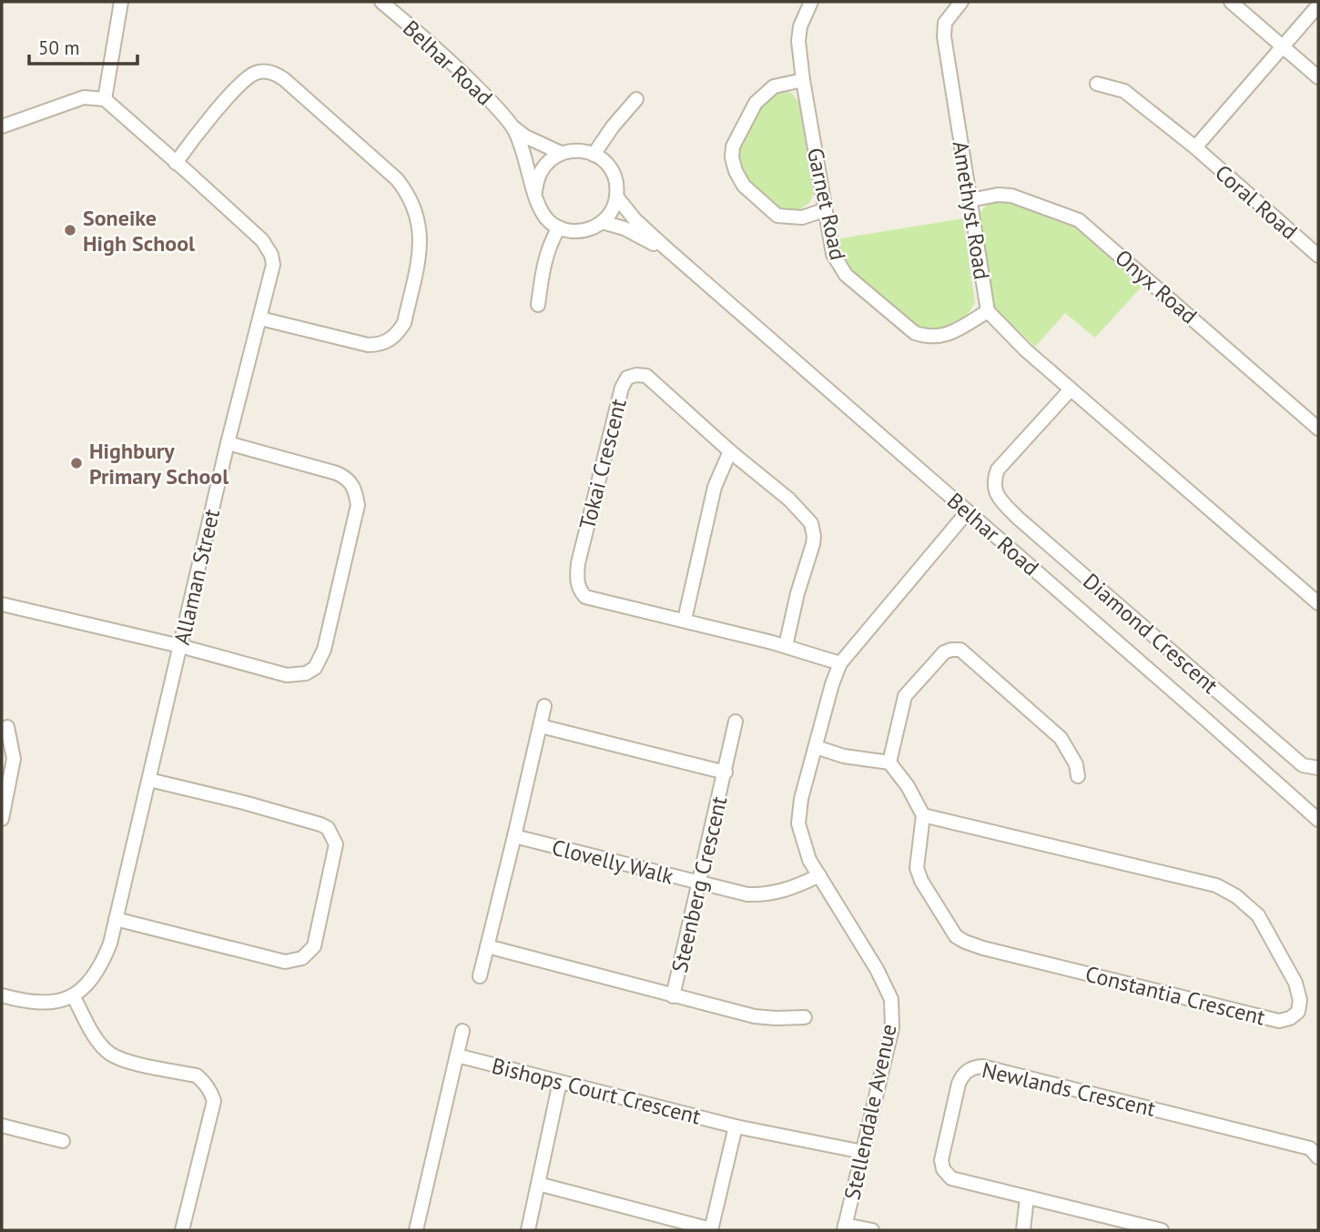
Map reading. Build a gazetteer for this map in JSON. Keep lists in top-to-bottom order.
{
  "streets": {
    "street": [
      "Belhar Road",
      "Coral Road",
      "Garnet Road",
      "Amethyst Road",
      "Onyx Road",
      "Tokai Crescent",
      "Allaman Street",
      "Diamond Crescent",
      "Clovelly Walk",
      "Steenberg Crescent",
      "Constantia Crescent",
      "Newlands Crescent",
      "Bishops Court Crescent",
      "Stellendale Avenue"
    ]
  },
  "crossings": [
    ["Belhar Road", "Stellendale Avenue"],
    ["Garnet Road", "Amethyst Road"],
    ["Amethyst Road", "Onyx Road"],
    ["Amethyst Road", "Diamond Crescent"],
    ["Tokai Crescent", "Stellendale Avenue"],
    ["Clovelly Walk", "Steenberg Crescent"],
    ["Clovelly Walk", "Stellendale Avenue"],
    ["Bishops Court Crescent", "Stellendale Avenue"]
  ],
  "places": ["Soneike High School", "Highbury Primary School"],
  "scale_bar": "50 m"
}
